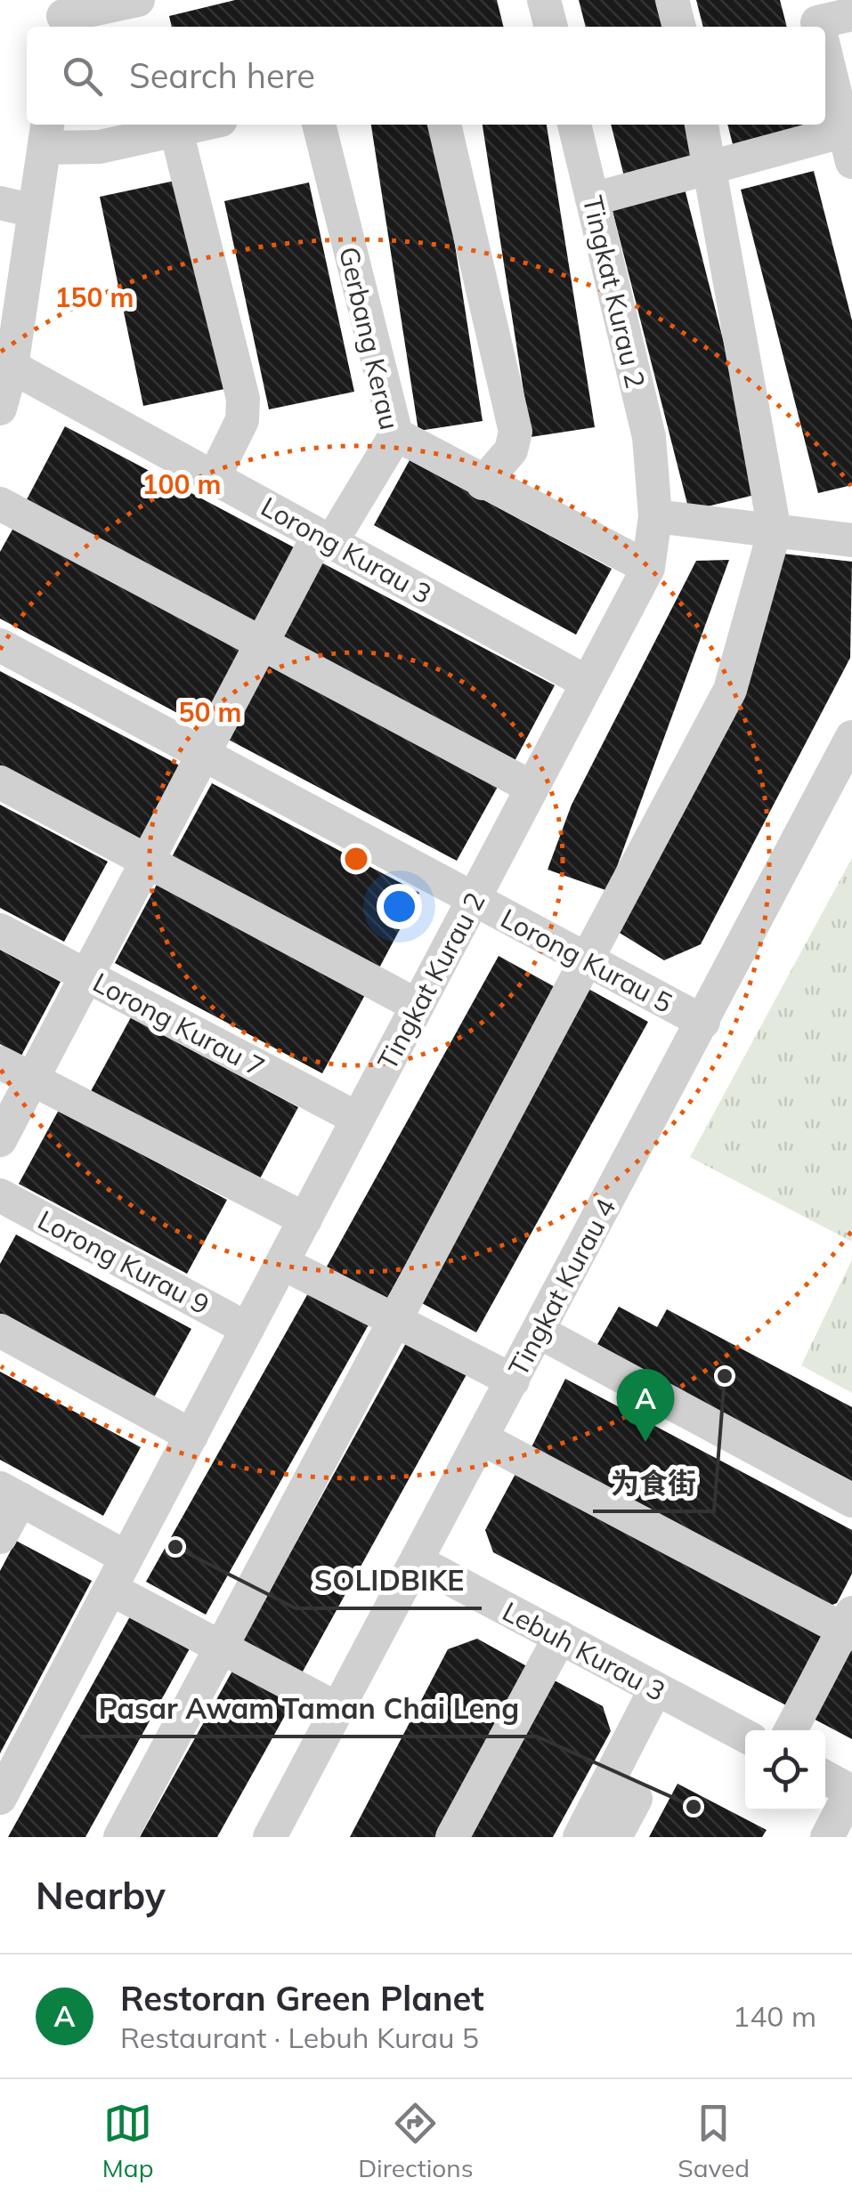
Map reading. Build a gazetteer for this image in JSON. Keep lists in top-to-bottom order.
{
  "streets": {
    "street": [
      "Tingkat Kurau 2",
      "Gerbang Kerau",
      "Lorong Kurau 3",
      "Lorong Kurau 5",
      "Lorong Kurau 7",
      "Lorong Kurau 9",
      "Tingkat Kurau 4",
      "Lebuh Kurau 3"
    ]
  },
  "crossings": [
    ["Tingkat Kurau 2", "Lorong Kurau 3"],
    ["Tingkat Kurau 2", "Lorong Kurau 5"],
    ["Tingkat Kurau 2", "Lorong Kurau 7"],
    ["Tingkat Kurau 2", "Lorong Kurau 9"],
    ["Gerbang Kerau", "Lorong Kurau 3"],
    ["Gerbang Kerau", "Lorong Kurau 5"],
    ["Gerbang Kerau", "Lorong Kurau 7"],
    ["Lorong Kurau 5", "Tingkat Kurau 4"],
    ["Tingkat Kurau 4", "Lebuh Kurau 3"]
  ],
  "places": ["为食街", "SOLIDBIKE", "Pasar Awam Taman Chai Leng"],
  "page": {
    "search": "Search here",
    "pins": "A",
    "heading": "Nearby",
    "list": [
      {
        "mark": "A",
        "name": "Restoran Green Planet",
        "note": "Restaurant · Lebuh Kurau 5",
        "value": "140 m"
      }
    ],
    "nav": ["Map", "Directions", "Saved"]
  },
  "rings": ["150 m", "100 m", "50 m"]
}
